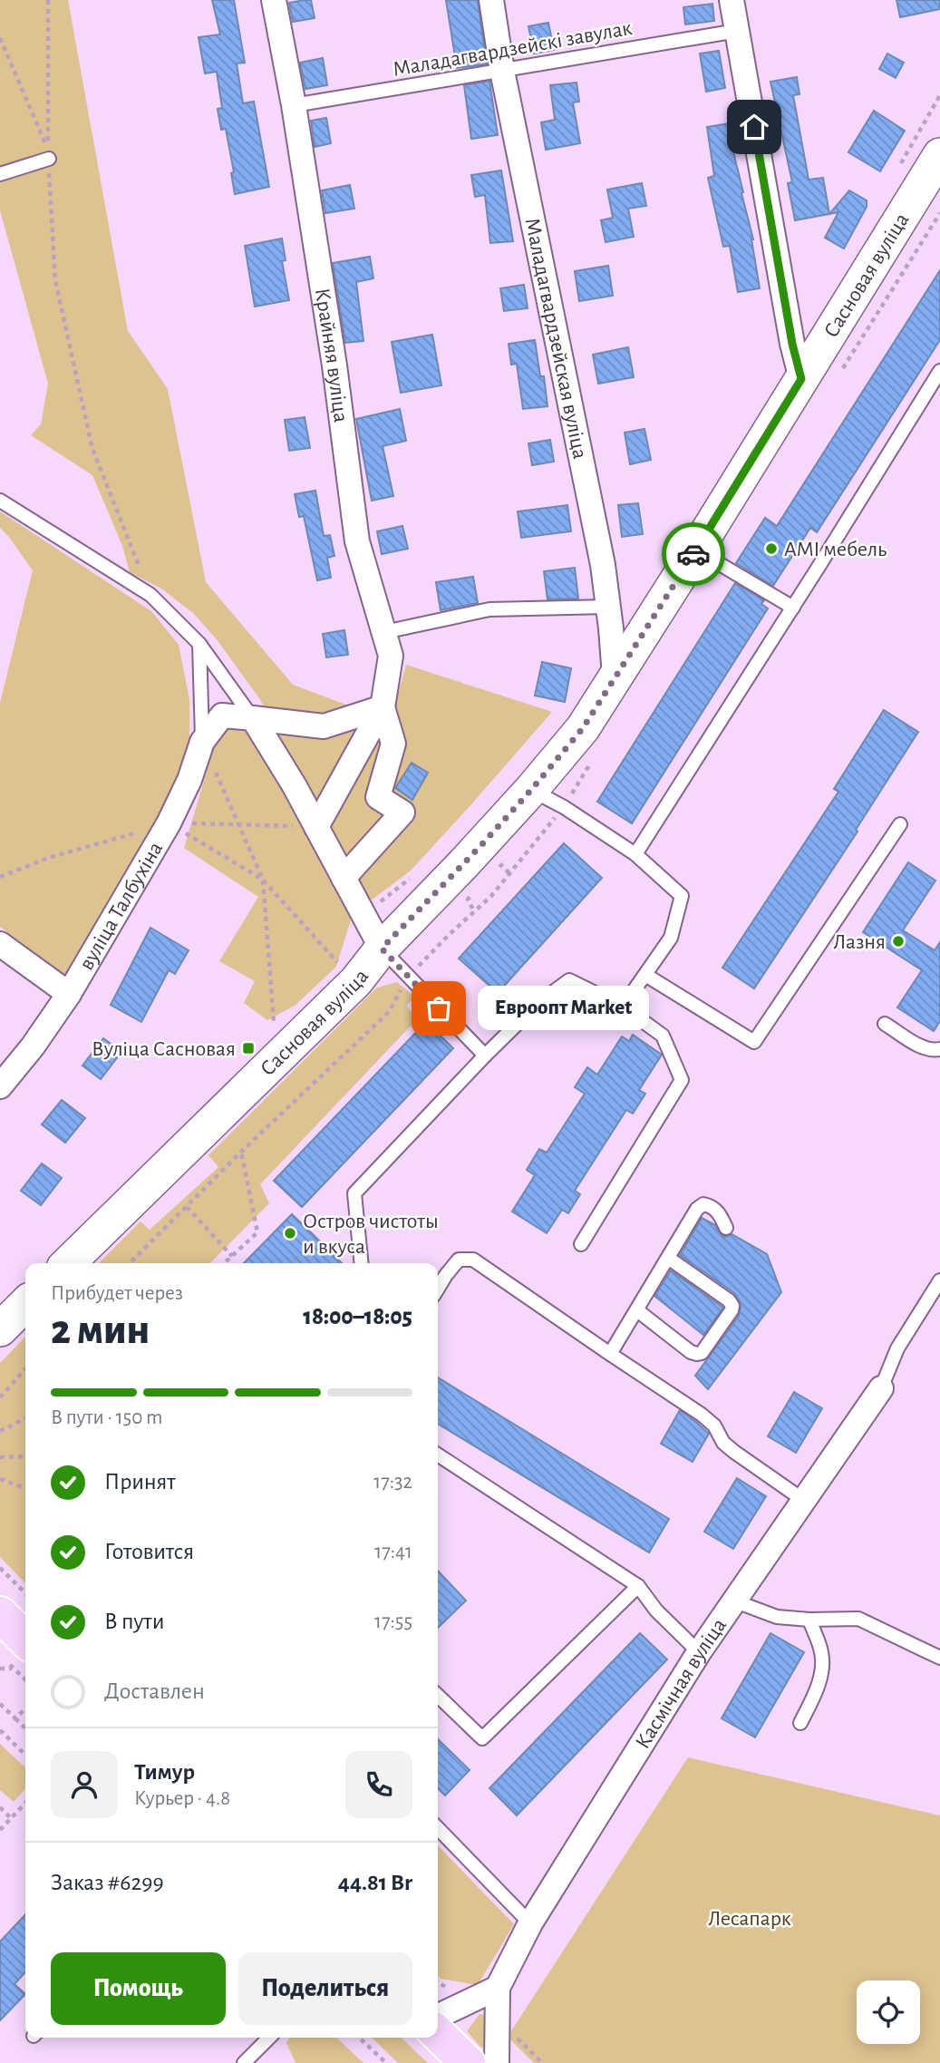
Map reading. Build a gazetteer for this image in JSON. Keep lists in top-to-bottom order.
{
  "streets": {
    "main road": ["Сасновая вуліца"],
    "street": [
      "Маладагвардзейская вуліца",
      "Крайняя вуліца",
      "вуліца Талбухіна",
      "Касмічная вуліца"
    ],
    "lane": ["Маладагвардзейскі завулак"]
  },
  "crossings": [
    ["Маладагвардзейскі завулак", "Маладагвардзейская вуліца"],
    ["Маладагвардзейскі завулак", "Крайняя вуліца"],
    ["Сасновая вуліца", "Маладагвардзейская вуліца"]
  ],
  "parks": ["Лесапарк"],
  "places": {
    "other": [
      "AMI мебель",
      "Лазня",
      "Евроопт Market",
      "Остров чистоты и вкуса"
    ],
    "transit": ["Вуліца Сасновая"]
  },
  "page": {
    "bubble": "Евроопт Market",
    "heading": ["2 мин", "Прибудет через", "18:00–18:05"],
    "panel": [
      "Тимур",
      "Курьер · 4.8",
      "Заказ #6299",
      "44.81 Br"
    ],
    "bar": "В пути · 150 m",
    "list": [
      ["Принят", "17:32"],
      ["Готовится", "17:41"],
      ["В пути", "17:55"],
      "Доставлен"
    ],
    "buttons": ["Помощь", "Поделиться"]
  }
}
